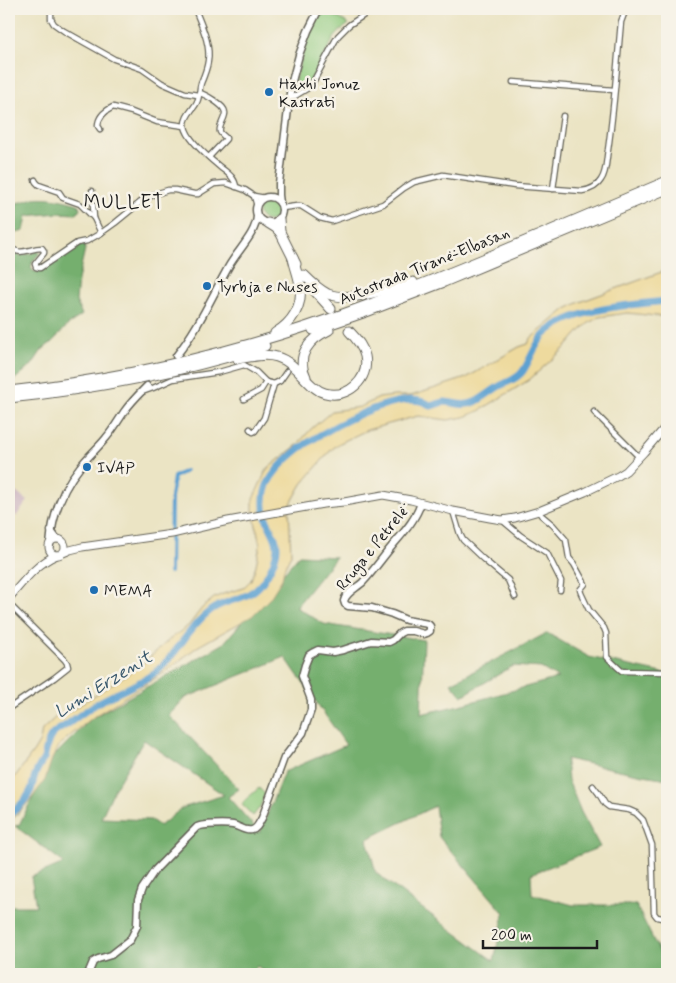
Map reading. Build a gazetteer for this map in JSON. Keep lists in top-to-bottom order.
{
  "streets": {
    "highway": ["Autostrada Tiranë-Elbasan"],
    "street": ["Rruga e Petrelë"]
  },
  "districts": ["MULLET"],
  "water": ["Lumi Erzenit"],
  "places": [
    "Haxhi Jonuz Kastrati",
    "Tyrbja e Nuses",
    "IVAP",
    "MEMA"
  ],
  "scale_bar": "200 m"
}
